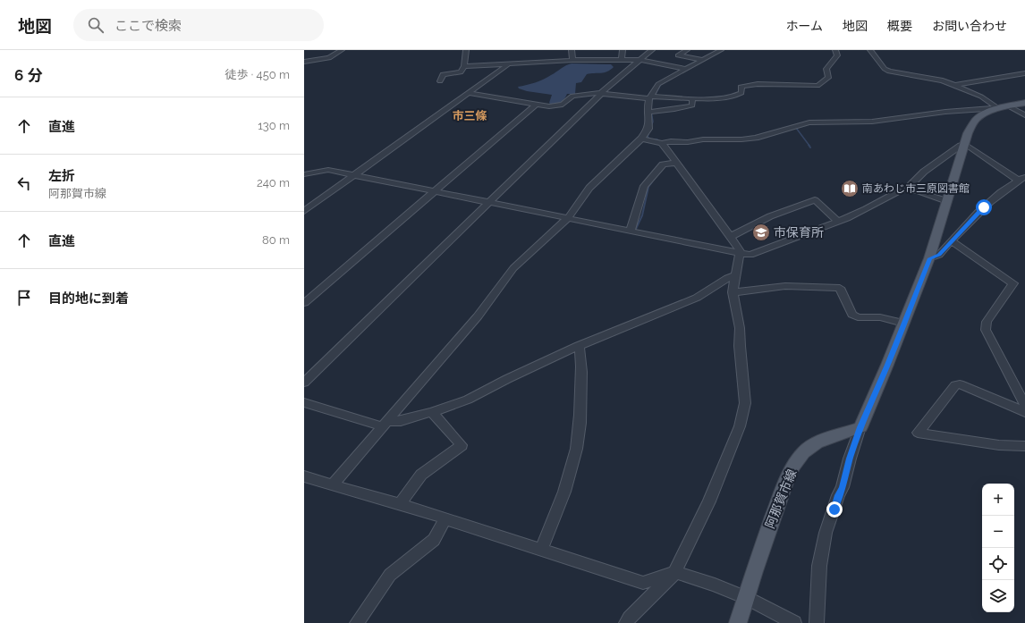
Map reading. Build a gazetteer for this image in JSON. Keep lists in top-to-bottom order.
{
  "streets": {
    "main road": ["阿那賀市線"]
  },
  "districts": ["市三條"],
  "places": {
    "library": ["南あわじ市三原図書館"],
    "school or university": ["市保育所"]
  },
  "page": {
    "header": "地図",
    "search": "ここで検索",
    "nav": [
      "ホーム",
      "地図",
      "概要",
      "お問い合わせ"
    ],
    "heading": ["6 分", "徒歩 · 450 m"],
    "list": [
      ["直進", "130 m"],
      ["左折", "阿那賀市線", "240 m"],
      ["直進", "80 m"],
      "目的地に到着"
    ],
    "map_buttons": ["+", "−"]
  }
}
